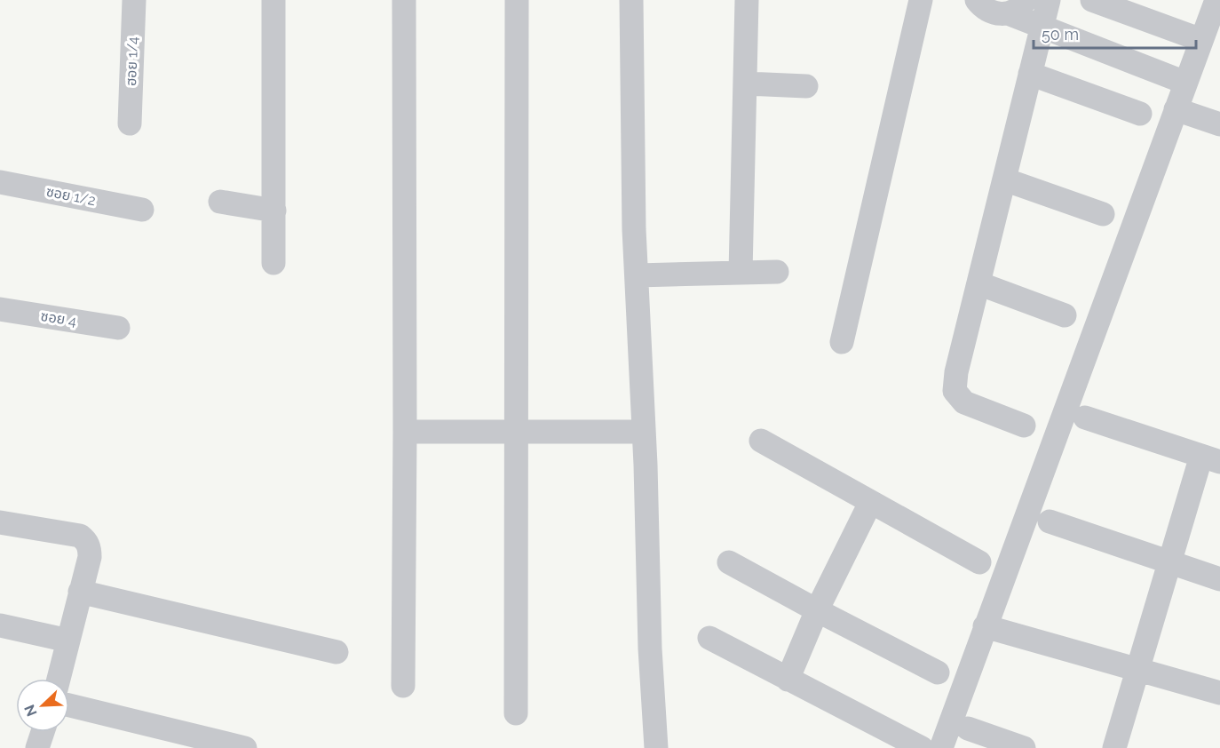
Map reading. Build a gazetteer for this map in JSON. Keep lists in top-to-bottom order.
{
  "streets": {
    "street": ["ฮอย 1/4", "ซอย 1/2", "ซอย 4"]
  },
  "scale_bar": "50 m",
  "north": "bottom left"
}
